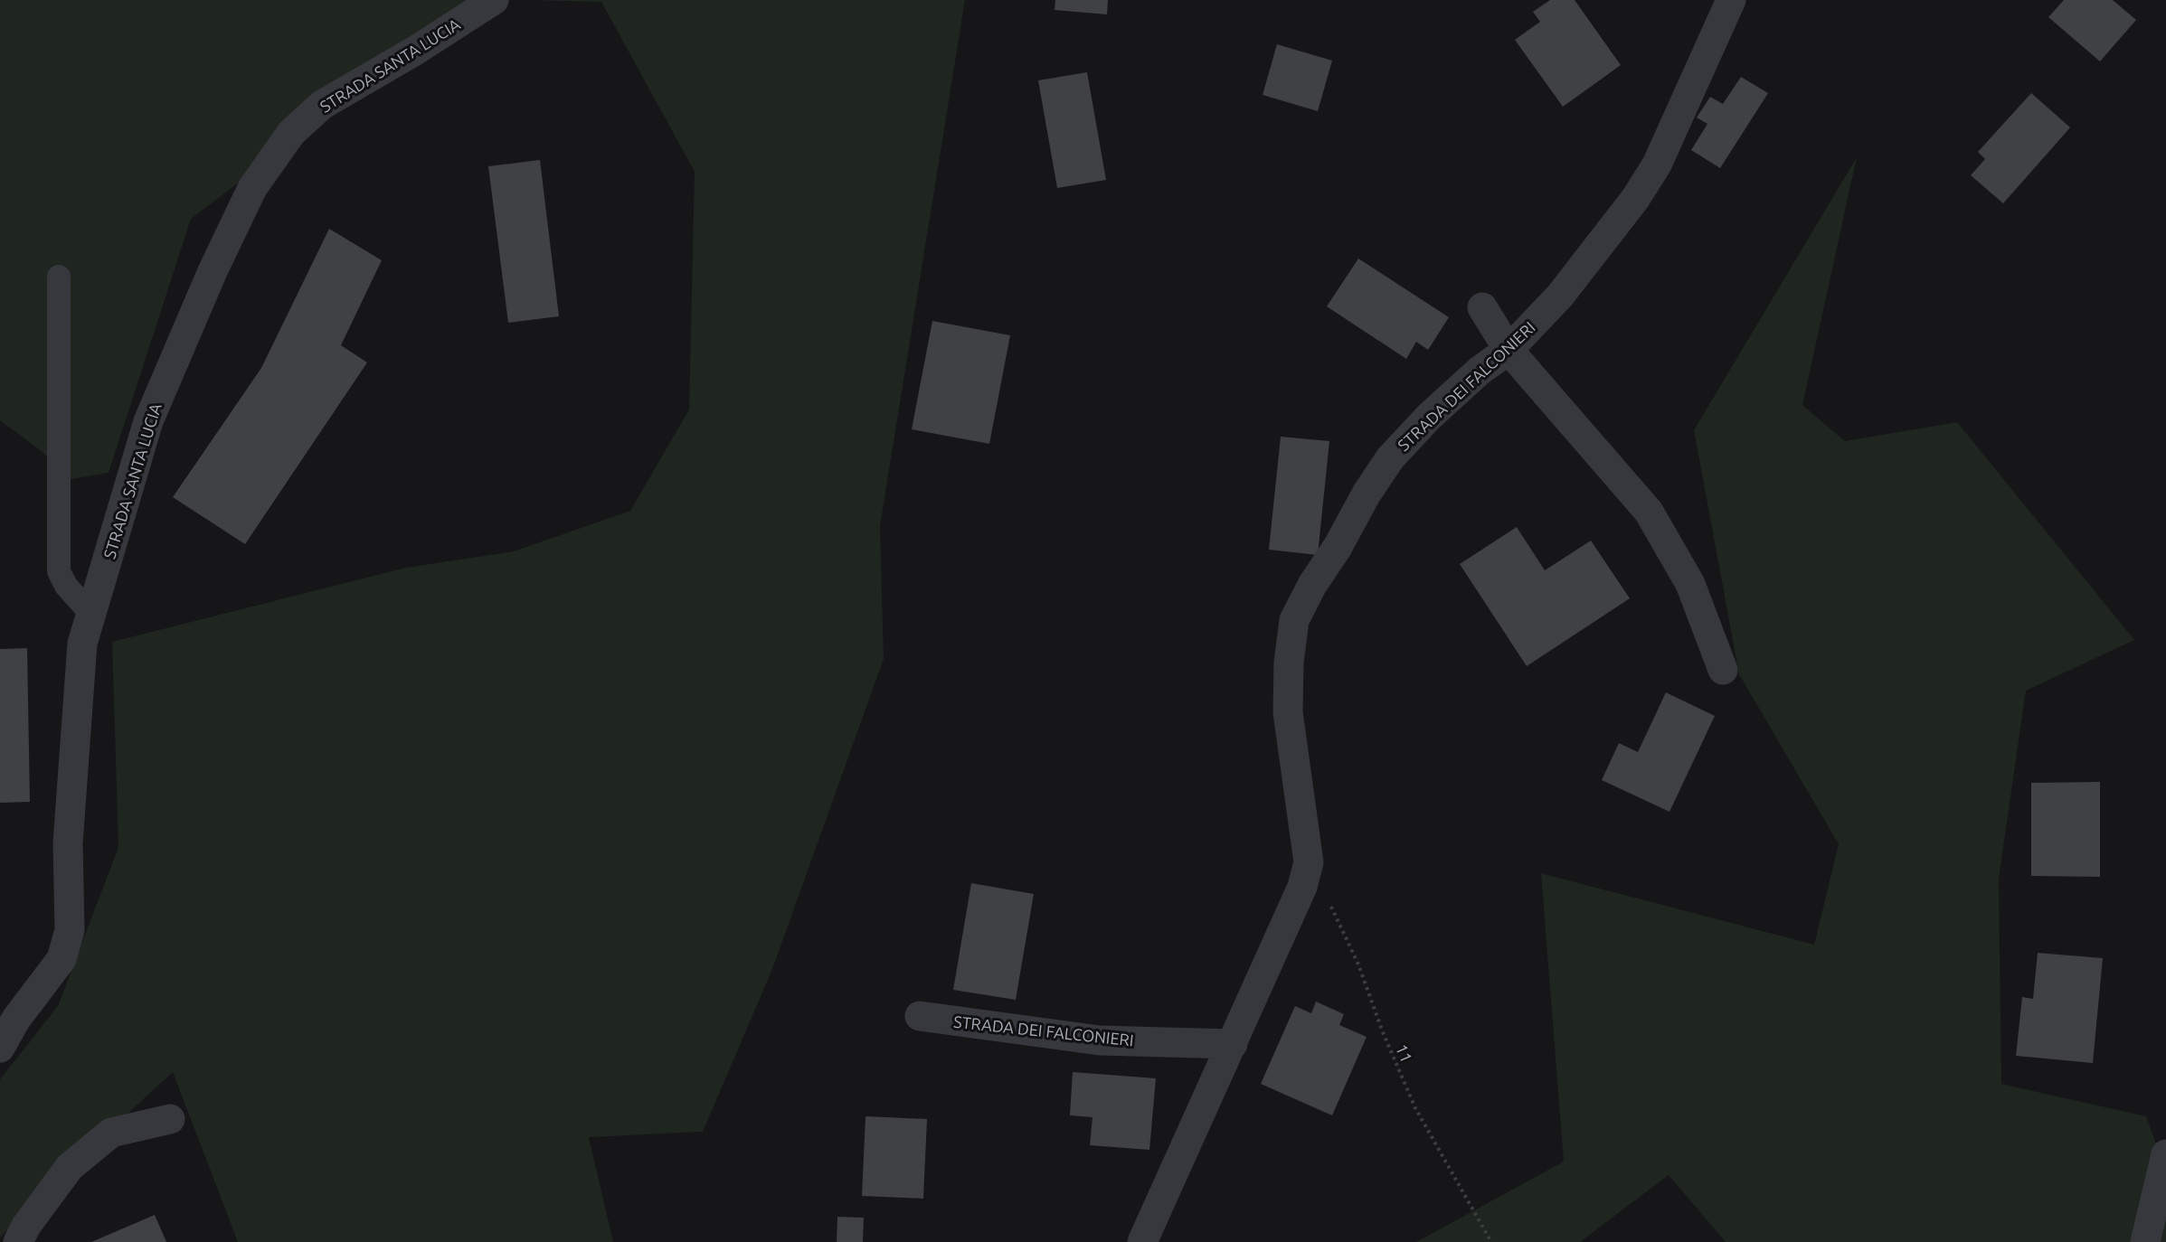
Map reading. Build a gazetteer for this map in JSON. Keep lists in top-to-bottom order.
{
  "streets": {
    "street": ["STRADA SANTA LUCIA", "STRADA DEI FALCONIERI"],
    "path": ["11"]
  },
  "crossings": [
    ["STRADA DEI FALCONIERI", "11"]
  ]
}
